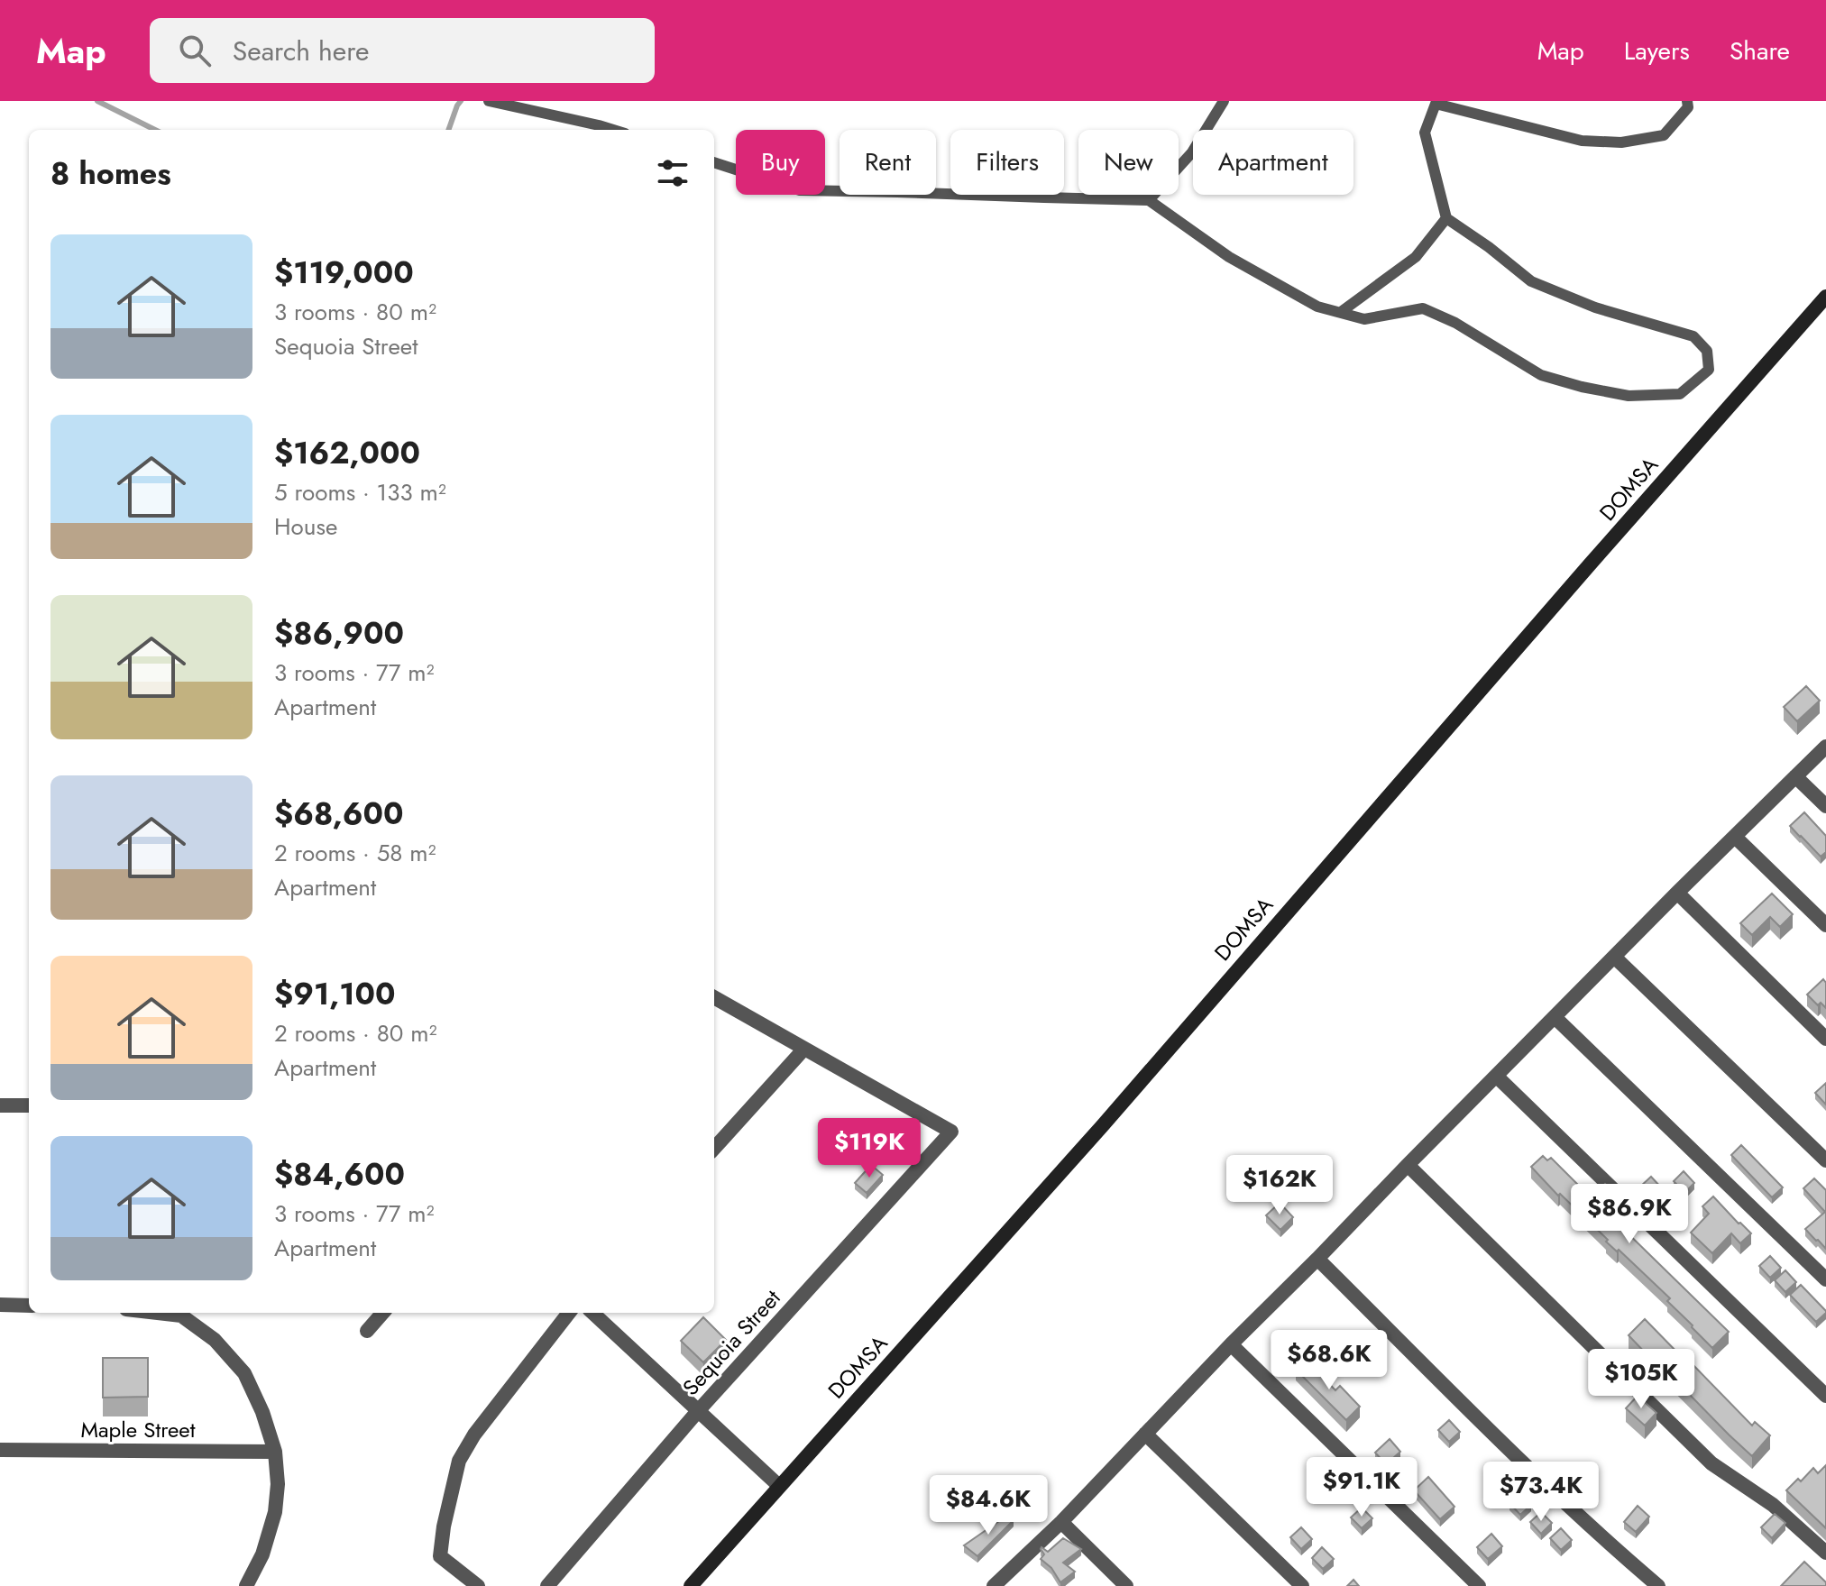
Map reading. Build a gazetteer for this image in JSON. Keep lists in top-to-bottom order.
{
  "streets": {
    "main road": ["DOMSA"],
    "street": ["Sequoia Street", "Maple Street"]
  },
  "page": {
    "header": "Map",
    "search": "Search here",
    "nav": ["Map", "Layers", "Share"],
    "chip": [
      "Buy",
      "Rent",
      "Filters",
      "New",
      "Apartment"
    ],
    "heading": "8 homes",
    "list": [
      {
        "name": "$119,000",
        "note": "3 rooms · 80 m² · Sequoia Street"
      },
      {
        "name": "$162,000",
        "note": "5 rooms · 133 m² · House"
      },
      {
        "name": "$86,900",
        "note": "3 rooms · 77 m² · Apartment"
      },
      {
        "name": "$68,600",
        "note": "2 rooms · 58 m² · Apartment"
      },
      {
        "name": "$91,100",
        "note": "2 rooms · 80 m² · Apartment"
      },
      {
        "name": "$84,600",
        "note": "3 rooms · 77 m² · Apartment"
      }
    ],
    "price": [
      "$119K",
      "$162K",
      "$86.9K",
      "$68.6K",
      "$105K",
      "$91.1K",
      "$73.4K",
      "$84.6K"
    ]
  }
}
